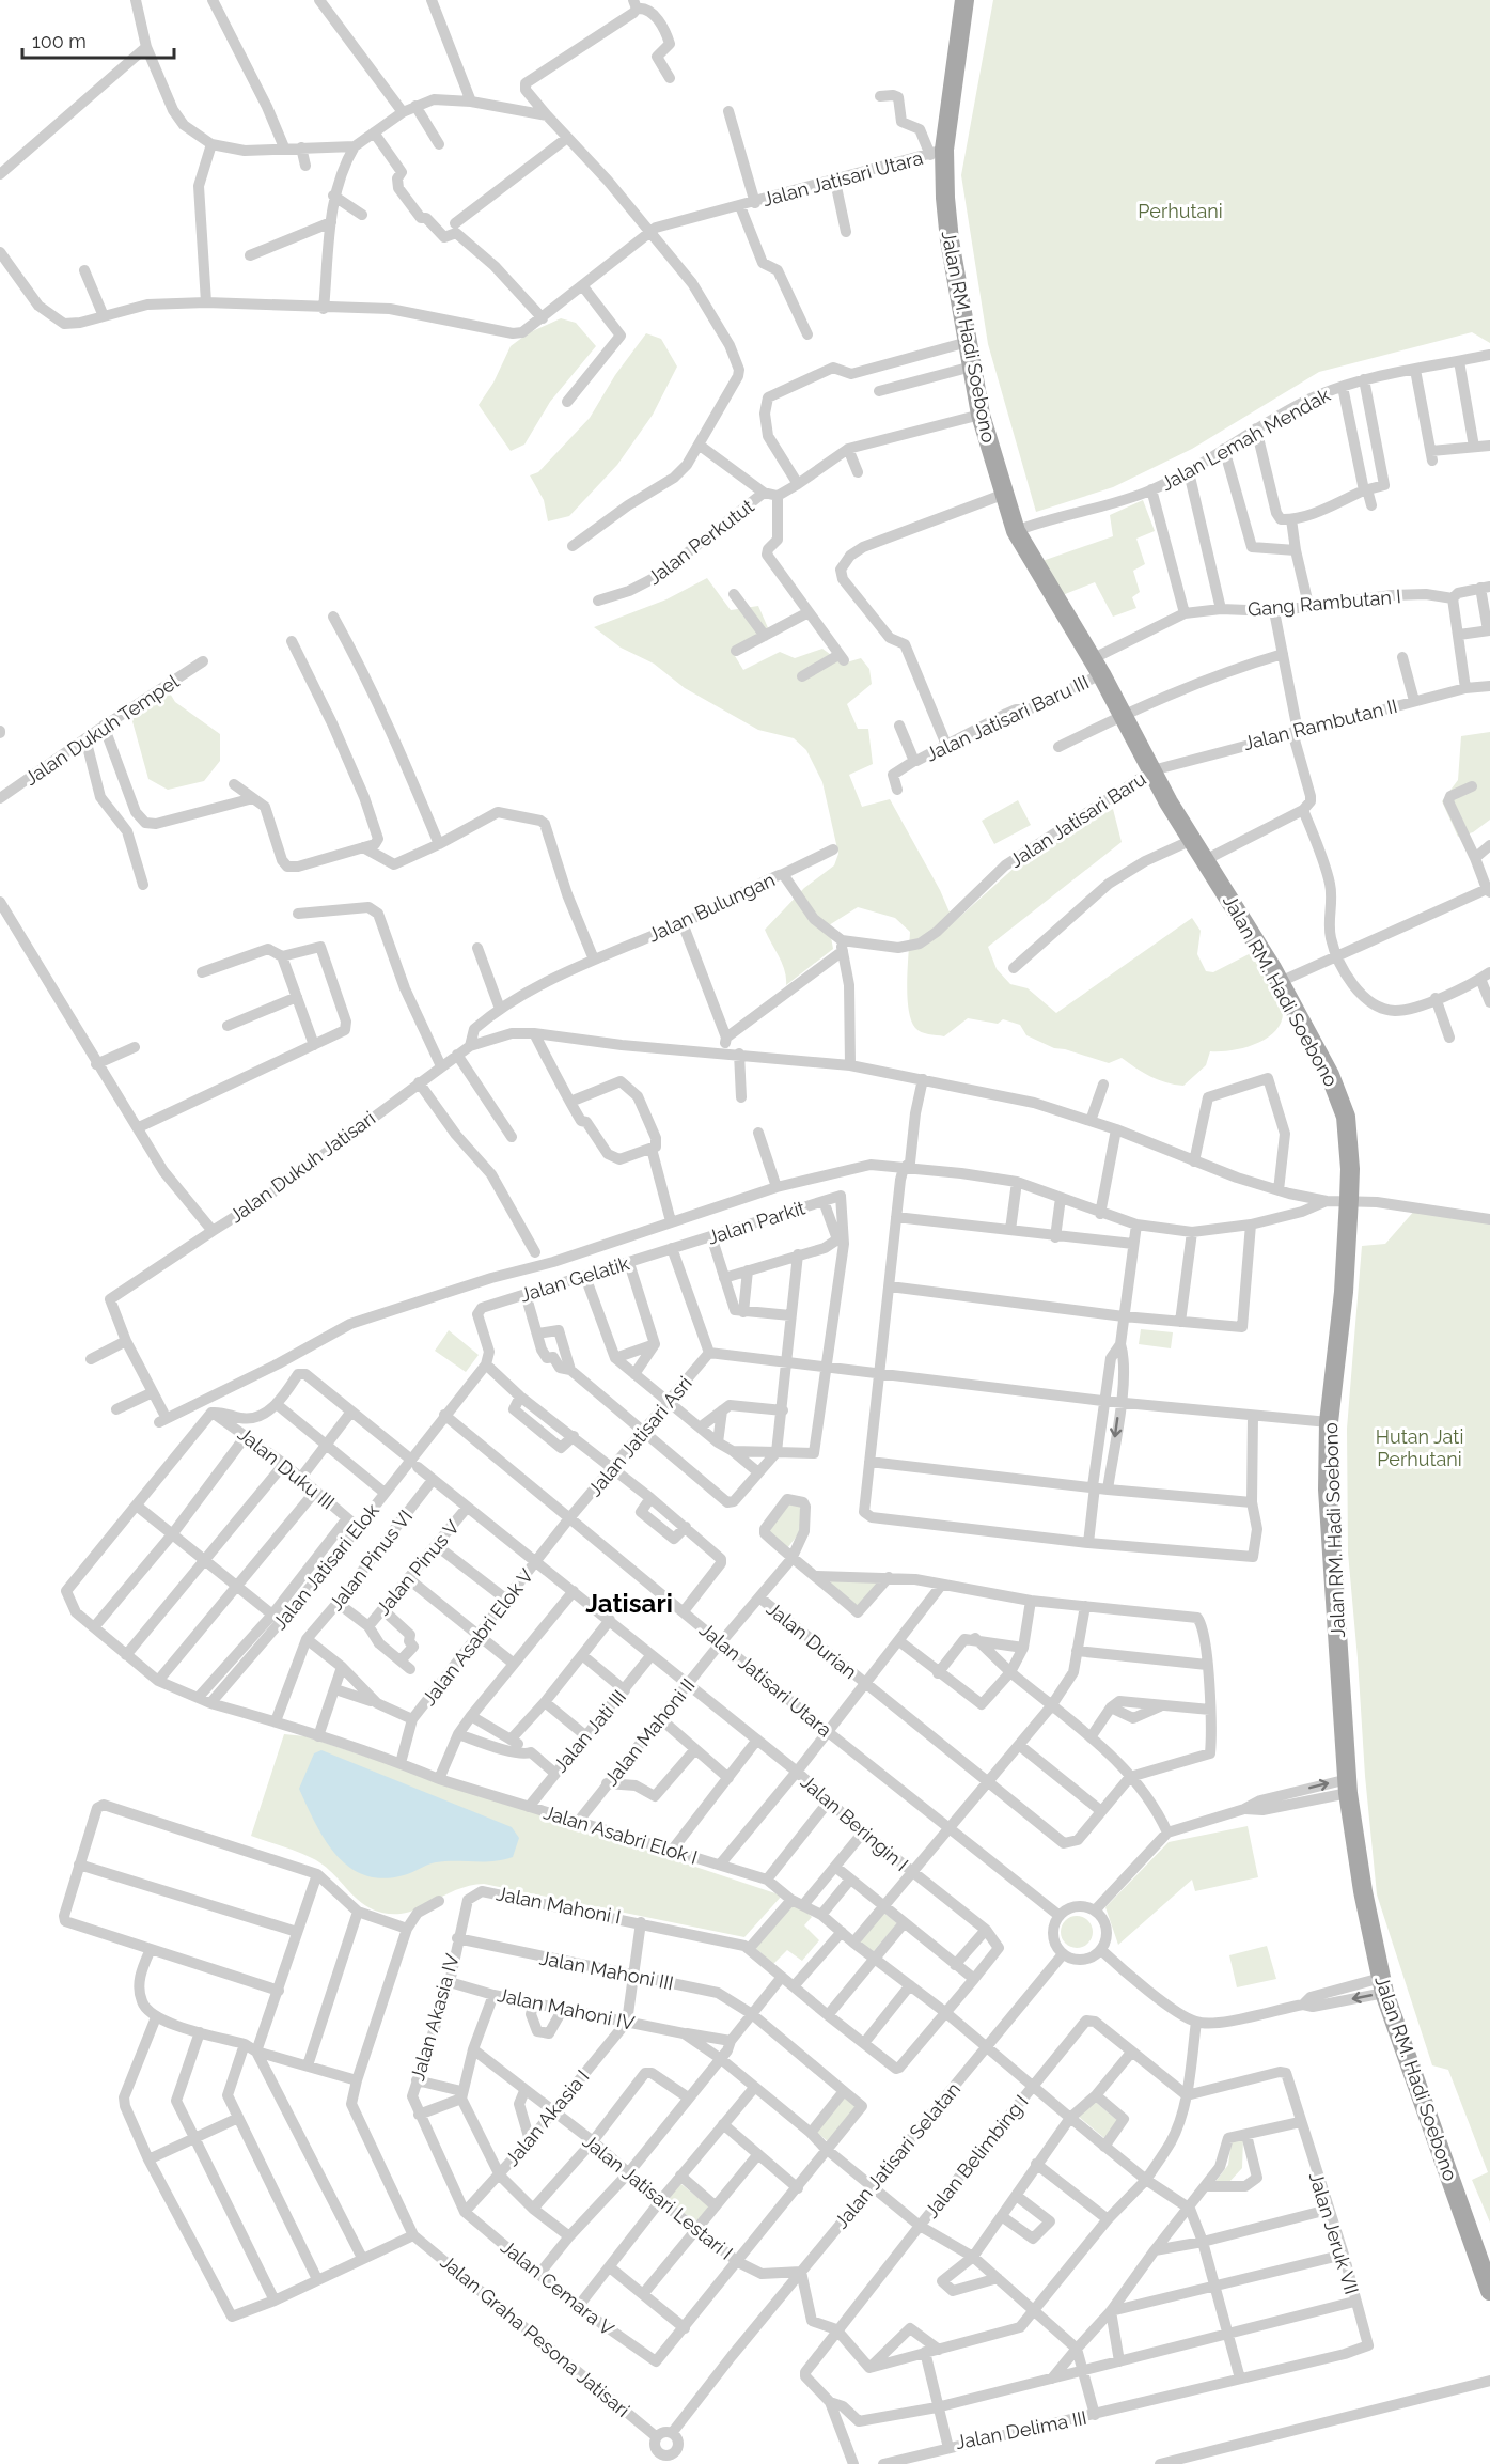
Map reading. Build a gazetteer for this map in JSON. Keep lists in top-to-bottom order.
{
  "streets": {
    "main road": ["Jalan RM. Hadi Soebono"],
    "street": [
      "Jalan Jatisari Utara",
      "Jalan Lemah Mendak",
      "Jalan Perkutut",
      "Gang Rambutan I",
      "Jalan Jatisari Baru III",
      "Jalan Rambutan II",
      "Jalan Dukuh Tempel",
      "Jalan Jatisari Baru",
      "Jalan Bulungan",
      "Jalan Dukuh Jatisari",
      "Jalan Parkit",
      "Jalan Gelatik",
      "Jalan Jatisari Asri",
      "Jalan Duku III",
      "Jalan Pinus VI",
      "Jalan Jatisari Elok",
      "Jalan Pinus V",
      "Jalan Asabri Elok V",
      "Jalan Durian",
      "Jalan Jati III",
      "Jalan Mahoni II",
      "Jalan Beringin I",
      "Jalan Asabri Elok I",
      "Jalan Mahoni I",
      "Jalan Mahoni III",
      "Jalan Mahoni IV",
      "Jalan Akasia IV",
      "Jalan Akasia I",
      "Jalan Jatisari Selatan",
      "Jalan Belimbing I",
      "Jalan Jatisari Lestari I",
      "Jalan Jeruk VII",
      "Jalan Cemara V",
      "Jalan Graha Pesona Jatisari",
      "Jalan Delima III"
    ]
  },
  "crossings": [
    ["Jalan Jatisari Utara", "Jalan RM. Hadi Soebono"],
    ["Jalan Jatisari Utara", "Jalan Jatisari Asri"],
    ["Jalan Jatisari Utara", "Jalan Jatisari Elok"],
    ["Jalan Jatisari Utara", "Jalan Asabri Elok V"],
    ["Jalan Jatisari Utara", "Jalan Mahoni II"],
    ["Jalan Jatisari Utara", "Jalan Jatisari Selatan"],
    ["Jalan RM. Hadi Soebono", "Jalan Lemah Mendak"],
    ["Jalan RM. Hadi Soebono", "Gang Rambutan I"],
    ["Jalan RM. Hadi Soebono", "Jalan Jatisari Baru III"],
    ["Jalan RM. Hadi Soebono", "Jalan Rambutan II"],
    ["Jalan RM. Hadi Soebono", "Jalan Jatisari Baru"],
    ["Jalan RM. Hadi Soebono", "Jalan Dukuh Jatisari"],
    ["Gang Rambutan I", "Jalan Jatisari Baru III"],
    ["Jalan Rambutan II", "Jalan Jatisari Baru"],
    ["Jalan Jatisari Baru", "Jalan Bulungan"],
    ["Jalan Bulungan", "Jalan Dukuh Jatisari"],
    ["Jalan Parkit", "Jalan Gelatik"],
    ["Jalan Gelatik", "Jalan Jatisari Elok"],
    ["Jalan Jatisari Asri", "Jalan Asabri Elok V"],
    ["Jalan Duku III", "Jalan Jatisari Elok"],
    ["Jalan Pinus VI", "Jalan Pinus V"],
    ["Jalan Pinus VI", "Jalan Asabri Elok I"],
    ["Jalan Jatisari Elok", "Jalan Asabri Elok I"],
    ["Jalan Asabri Elok V", "Jalan Asabri Elok I"],
    ["Jalan Durian", "Jalan Mahoni II"],
    ["Jalan Jati III", "Jalan Asabri Elok I"],
    ["Jalan Mahoni II", "Jalan Asabri Elok I"],
    ["Jalan Asabri Elok I", "Jalan Jatisari Selatan"],
    ["Jalan Asabri Elok I", "Jalan Belimbing I"],
    ["Jalan Mahoni I", "Jalan Mahoni III"],
    ["Jalan Mahoni I", "Jalan Mahoni IV"],
    ["Jalan Mahoni I", "Jalan Akasia IV"],
    ["Jalan Mahoni I", "Jalan Akasia I"],
    ["Jalan Mahoni III", "Jalan Mahoni IV"],
    ["Jalan Mahoni III", "Jalan Akasia IV"],
    ["Jalan Mahoni IV", "Jalan Akasia IV"],
    ["Jalan Mahoni IV", "Jalan Akasia I"],
    ["Jalan Mahoni IV", "Jalan Jatisari Selatan"],
    ["Jalan Mahoni IV", "Jalan Belimbing I"],
    ["Jalan Akasia IV", "Jalan Akasia I"],
    ["Jalan Akasia IV", "Jalan Cemara V"],
    ["Jalan Akasia I", "Jalan Jatisari Lestari I"],
    ["Jalan Akasia I", "Jalan Cemara V"],
    ["Jalan Jatisari Selatan", "Jalan Jatisari Lestari I"],
    ["Jalan Jatisari Selatan", "Jalan Graha Pesona Jatisari"],
    ["Jalan Jeruk VII", "Jalan Delima III"]
  ],
  "districts": ["Jatisari"],
  "parks": ["Perhutani", "Hutan Jati Perhutani"],
  "scale_bar": "100 m"
}
